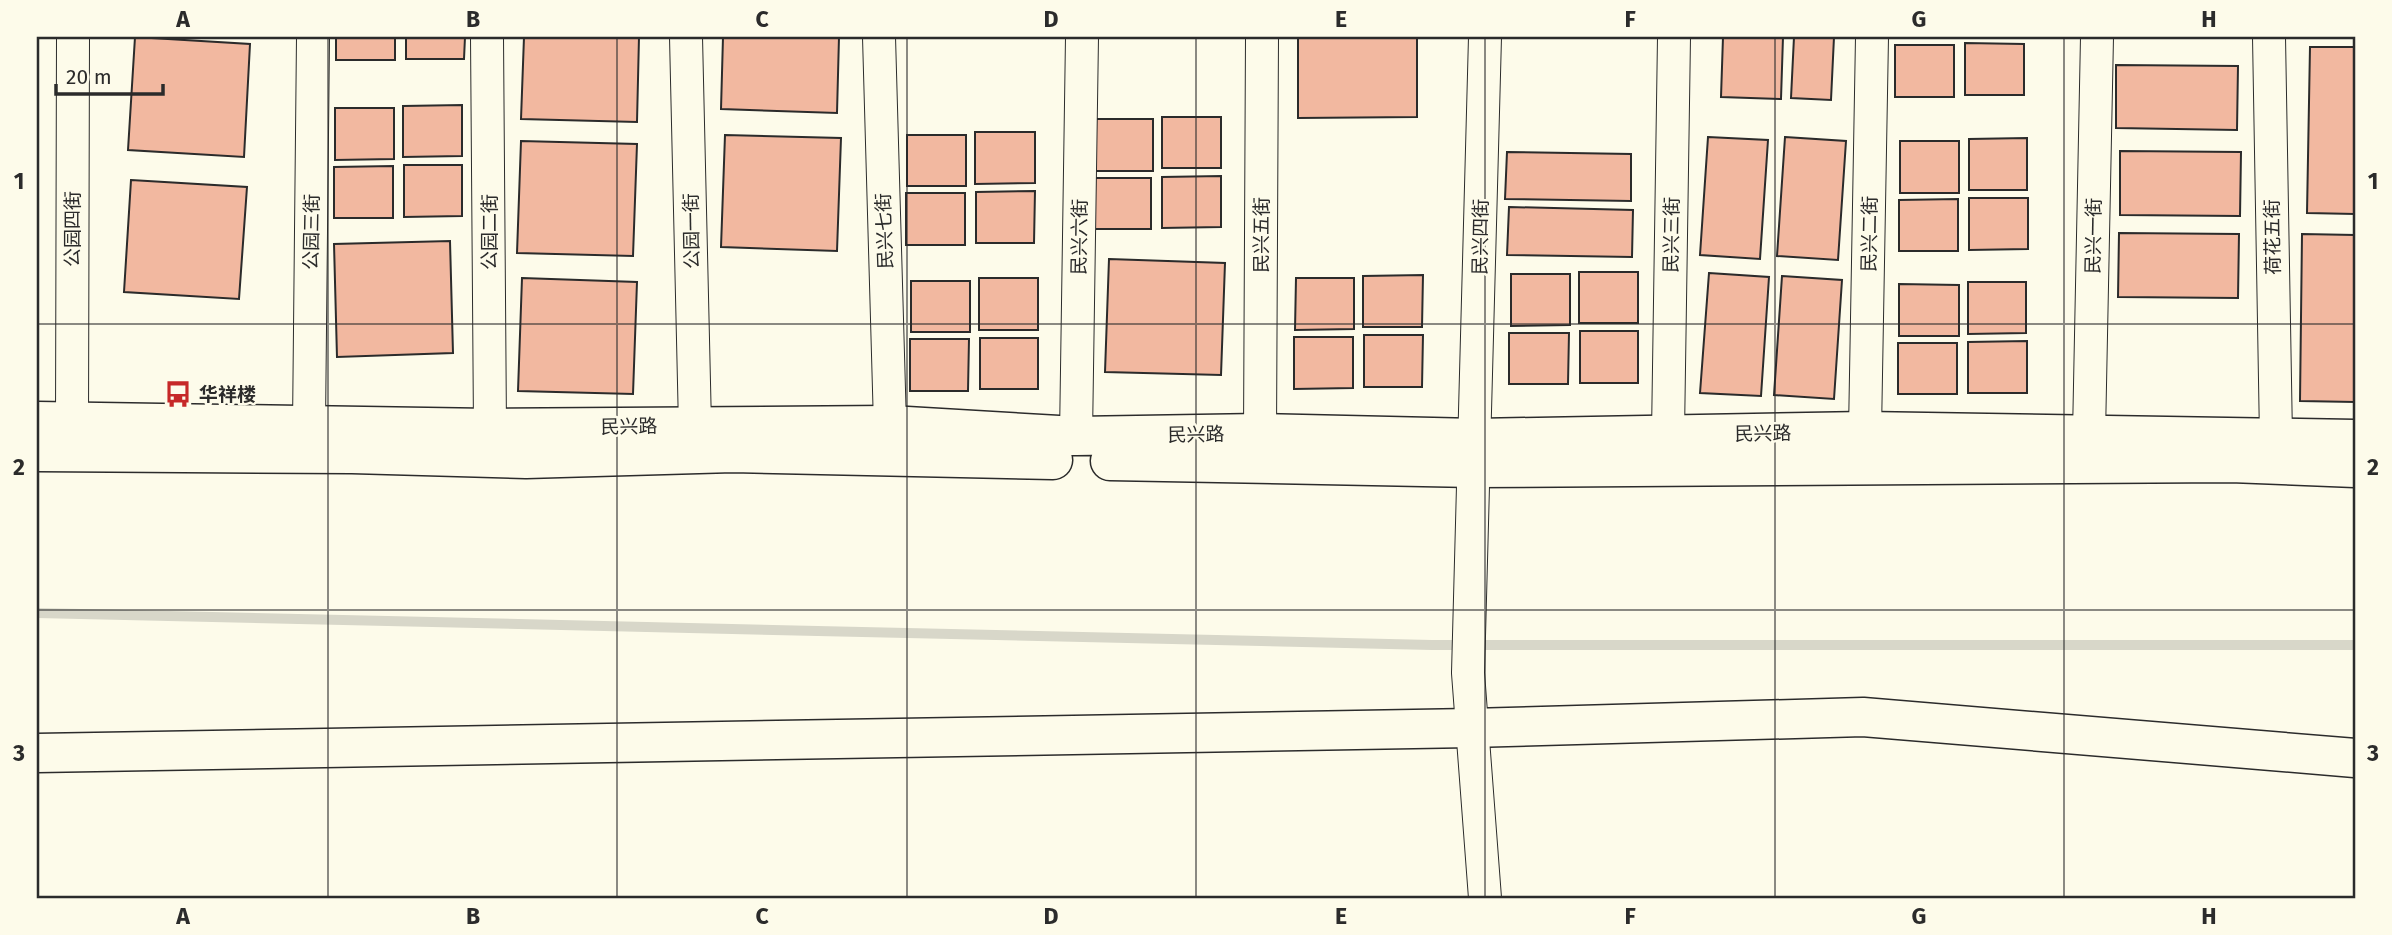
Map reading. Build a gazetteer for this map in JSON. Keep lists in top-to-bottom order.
{
  "streets": {
    "street": [
      "公园四街",
      "公园一街",
      "民兴七街",
      "公园三街",
      "公园二街",
      "民兴二街",
      "民兴五街",
      "民兴三街",
      "民兴一街",
      "民兴六街",
      "民兴四街",
      "荷花五街",
      "民兴路"
    ]
  },
  "crossings": [
    ["公园四街", "民兴路"],
    ["公园一街", "民兴路"],
    ["民兴七街", "民兴路"],
    ["公园三街", "民兴路"],
    ["公园二街", "民兴路"],
    ["民兴二街", "民兴路"],
    ["民兴五街", "民兴路"],
    ["民兴三街", "民兴路"],
    ["民兴一街", "民兴路"],
    ["民兴六街", "民兴路"],
    ["民兴四街", "民兴路"],
    ["荷花五街", "民兴路"]
  ],
  "places": {
    "bus stop": ["华祥楼"]
  },
  "scale_bar": "20 m",
  "grid": {
    "columns": [
      "A",
      "B",
      "C",
      "D",
      "E",
      "F",
      "G",
      "H"
    ],
    "rows": ["1", "2", "3"]
  }
}
